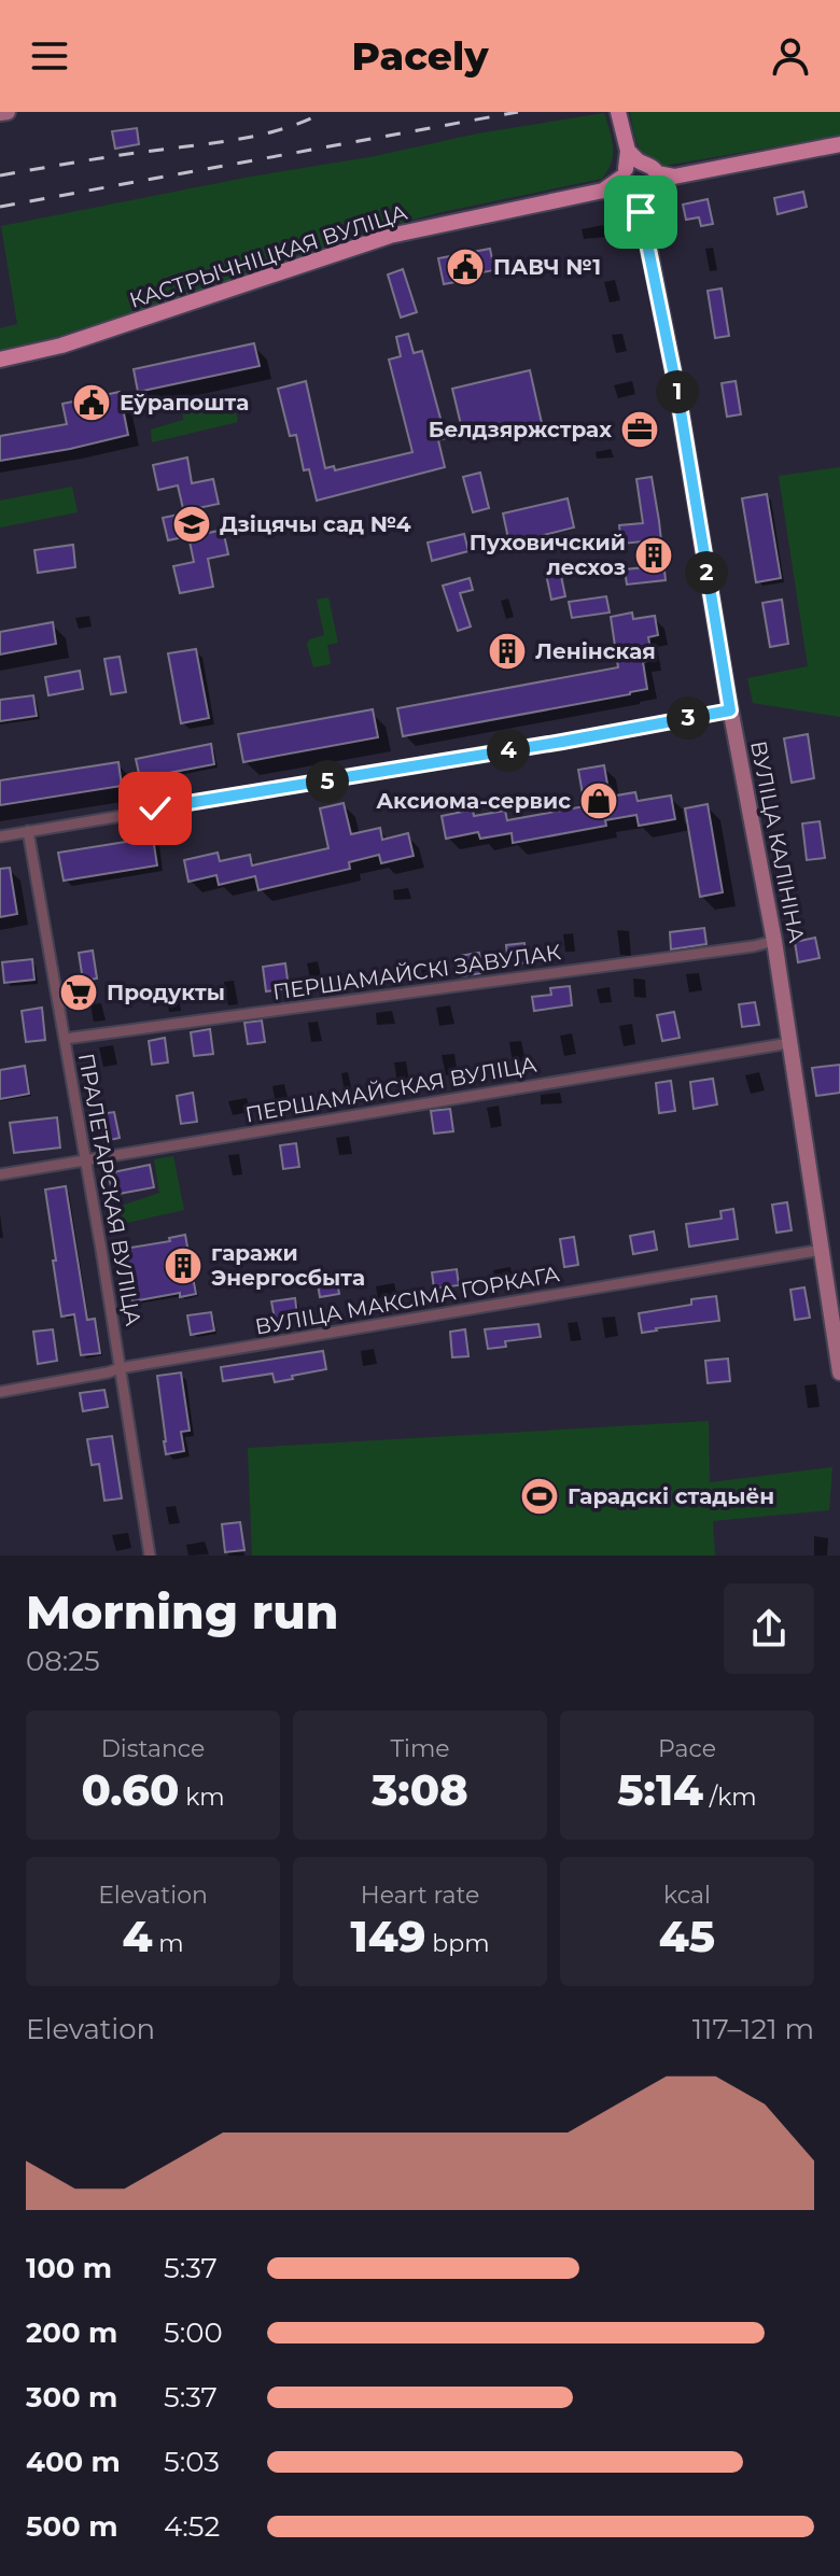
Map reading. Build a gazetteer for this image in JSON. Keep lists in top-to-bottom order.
{
  "streets": {
    "main road": ["КАСТРЫЧНІЦКАЯ ВУЛІЦА", "ВУЛІЦА КАЛІНІНА"],
    "street": [
      "ПЕРШАМАЙСКІ ЗАВУЛАК",
      "ПЕРШАМАЙСКАЯ ВУЛІЦА",
      "ПРАЛЕТАРСКАЯ ВУЛІЦА",
      "ВУЛІЦА МАКСІМА ГОРКАГА"
    ]
  },
  "crossings": [
    ["КАСТРЫЧНІЦКАЯ ВУЛІЦА", "ВУЛІЦА КАЛІНІНА"],
    ["ВУЛІЦА КАЛІНІНА", "ПЕРШАМАЙСКІ ЗАВУЛАК"],
    ["ВУЛІЦА КАЛІНІНА", "ПЕРШАМАЙСКАЯ ВУЛІЦА"],
    ["ВУЛІЦА КАЛІНІНА", "ВУЛІЦА МАКСІМА ГОРКАГА"],
    ["ПЕРШАМАЙСКІ ЗАВУЛАК", "ПРАЛЕТАРСКАЯ ВУЛІЦА"],
    ["ПЕРШАМАЙСКАЯ ВУЛІЦА", "ПРАЛЕТАРСКАЯ ВУЛІЦА"],
    ["ПРАЛЕТАРСКАЯ ВУЛІЦА", "ВУЛІЦА МАКСІМА ГОРКАГА"]
  ],
  "places": {
    "public building": ["ПАВЧ №1", "Еўрапошта"],
    "office": ["Белдзяржстрах"],
    "school or university": ["Дзіцячы сад №4"],
    "building": ["Пуховичский лесхоз", "Ленінская", "гаражи Энергосбыта"],
    "shop": ["Аксиома-сервис"],
    "supermarket": ["Продукты"],
    "sports": ["Гарадскі стадыён"]
  },
  "page": {
    "header": "Pacely",
    "pins": [
      "1",
      "2",
      "3",
      "4",
      "5"
    ],
    "heading": ["Morning run", "08:25"],
    "stats": [
      ["Distance", "0.60 km"],
      ["Time", "3:08"],
      ["Pace", "5:14 /km"],
      ["Elevation", "4 m"],
      ["Heart rate", "149 bpm"],
      ["kcal", "45"]
    ],
    "chart": ["Elevation", "117–121 m"],
    "list": [
      {
        "name": "100 m",
        "note": "5:37"
      },
      {
        "name": "200 m",
        "note": "5:00"
      },
      {
        "name": "300 m",
        "note": "5:37"
      },
      {
        "name": "400 m",
        "note": "5:03"
      },
      {
        "name": "500 m",
        "note": "4:52"
      }
    ]
  }
}
